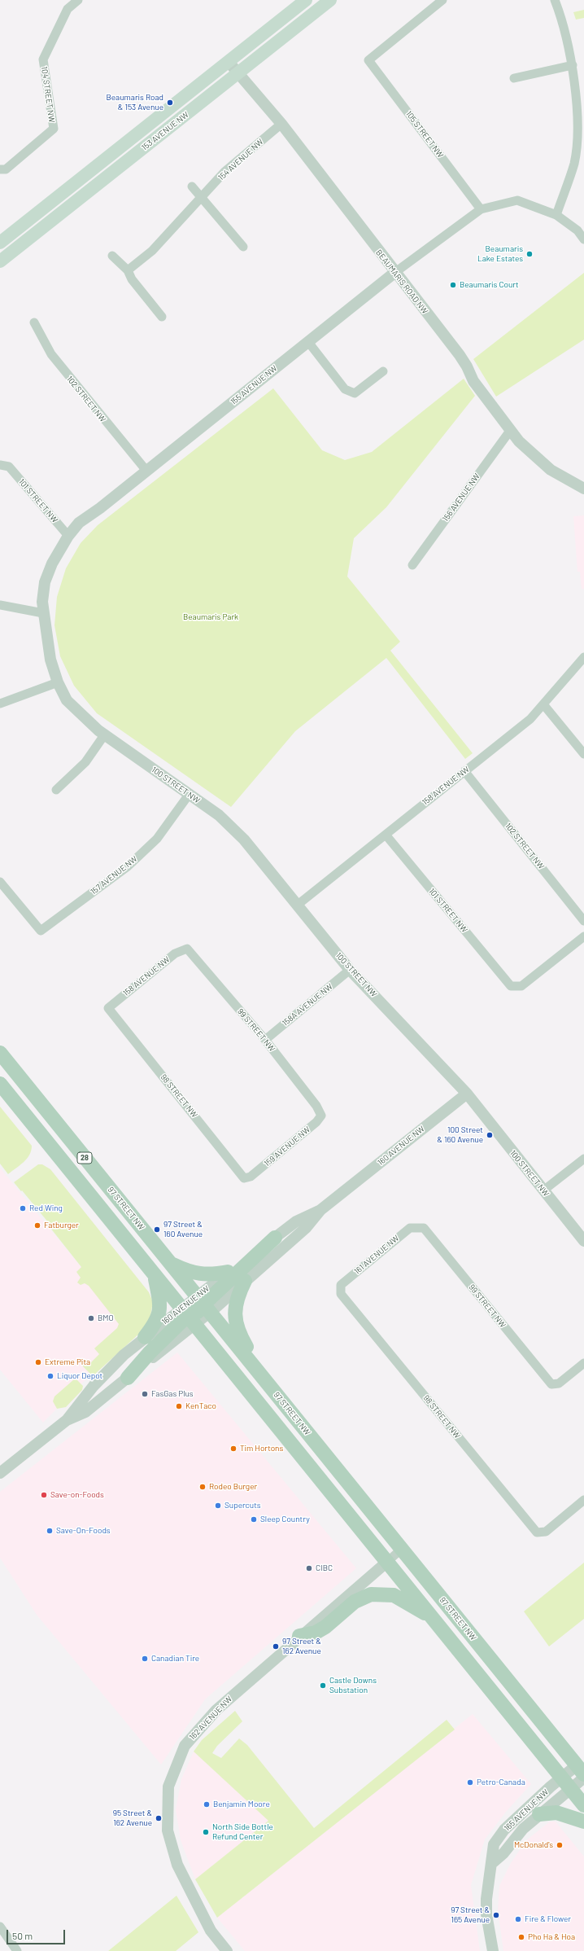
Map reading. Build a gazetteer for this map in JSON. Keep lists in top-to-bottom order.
{
  "streets": {
    "main road": ["153 AVENUE NW", "28", "97 STREET NW"],
    "street": [
      "104 STREET NW",
      "105 STREET NW",
      "154 AVENUE NW",
      "BEAUMARIS ROAD NW",
      "155 AVENUE NW",
      "102 STREET NW",
      "156 AVENUE NW",
      "101 STREET NW",
      "100 STREET NW",
      "158 AVENUE NW",
      "157 AVENUE NW",
      "158A AVENUE NW",
      "99 STREET NW",
      "98 STREET NW",
      "160 AVENUE NW",
      "159 AVENUE NW",
      "161 AVENUE NW",
      "162 AVENUE NW",
      "165 AVENUE NW"
    ]
  },
  "crossings": [
    ["153 AVENUE NW", "BEAUMARIS ROAD NW"],
    ["105 STREET NW", "155 AVENUE NW"],
    ["154 AVENUE NW", "BEAUMARIS ROAD NW"],
    ["BEAUMARIS ROAD NW", "155 AVENUE NW"],
    ["BEAUMARIS ROAD NW", "156 AVENUE NW"],
    ["155 AVENUE NW", "102 STREET NW"],
    ["155 AVENUE NW", "101 STREET NW"],
    ["155 AVENUE NW", "100 STREET NW"],
    ["102 STREET NW", "158 AVENUE NW"],
    ["101 STREET NW", "158 AVENUE NW"],
    ["100 STREET NW", "158 AVENUE NW"],
    ["100 STREET NW", "157 AVENUE NW"],
    ["100 STREET NW", "158A AVENUE NW"],
    ["100 STREET NW", "160 AVENUE NW"],
    ["158 AVENUE NW", "99 STREET NW"],
    ["158 AVENUE NW", "98 STREET NW"],
    ["158A AVENUE NW", "99 STREET NW"],
    ["99 STREET NW", "159 AVENUE NW"],
    ["99 STREET NW", "161 AVENUE NW"],
    ["98 STREET NW", "159 AVENUE NW"],
    ["98 STREET NW", "161 AVENUE NW"],
    ["160 AVENUE NW", "97 STREET NW"],
    ["97 STREET NW", "162 AVENUE NW"],
    ["97 STREET NW", "165 AVENUE NW"]
  ],
  "parks": ["Beaumaris Park"],
  "places": [
    "Beaumaris Road & 153 Avenue",
    "Beaumaris Lake Estates",
    "Beaumaris Court",
    "100 Street & 160 Avenue",
    "Red Wing",
    "Fatburger",
    "97 Street & 160 Avenue",
    "BMO",
    "Extreme Pita",
    "Liquor Depot",
    "FasGas Plus",
    "KenTaco",
    "Tim Hortons",
    "Rodeo Burger",
    "Save-on-Foods",
    "Supercuts",
    "Sleep Country",
    "Save-On-Foods",
    "CIBC",
    "97 Street & 162 Avenue",
    "Canadian Tire",
    "Castle Downs Substation",
    "Petro-Canada",
    "Benjamin Moore",
    "95 Street & 162 Avenue",
    "North Side Bottle Refund Center",
    "McDonald's",
    "97 Street & 165 Avenue",
    "Fire & Flower",
    "Pho Ha & Hoa"
  ],
  "scale_bar": "50 m"
}
